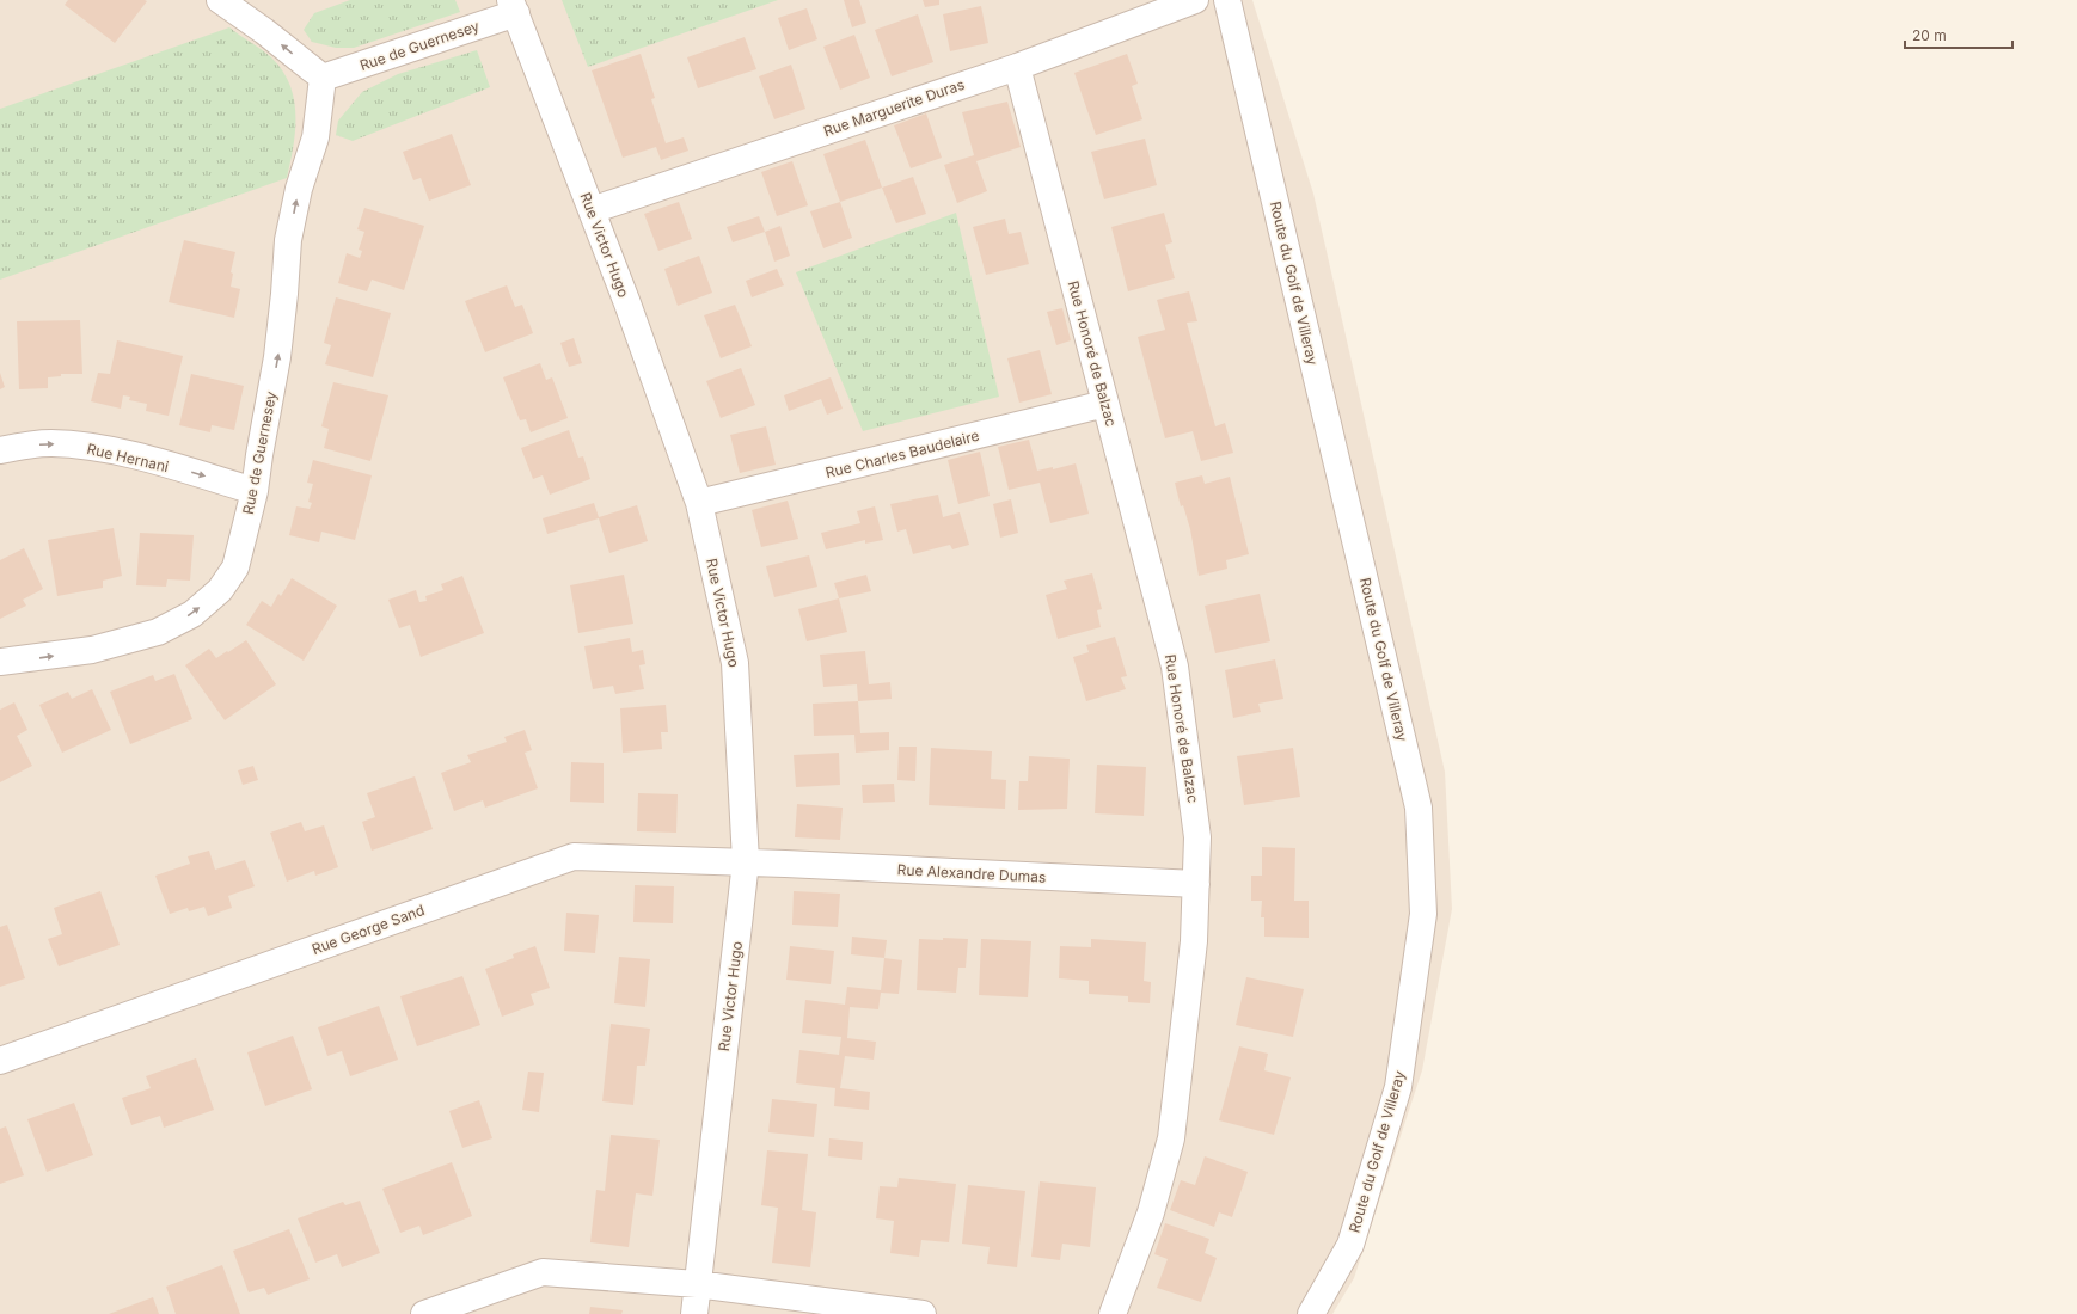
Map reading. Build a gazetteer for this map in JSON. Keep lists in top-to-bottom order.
{
  "streets": {
    "street": [
      "Rue de Guernesey",
      "Rue Marguerite Duras",
      "Rue Victor Hugo",
      "Route du Golf de Villeray",
      "Rue Honoré de Balzac",
      "Rue Charles Baudelaire",
      "Rue Hernani",
      "Rue Alexandre Dumas",
      "Rue George Sand"
    ]
  },
  "crossings": [
    ["Rue de Guernesey", "Rue Victor Hugo"],
    ["Rue de Guernesey", "Rue Hernani"],
    ["Rue Marguerite Duras", "Rue Victor Hugo"],
    ["Rue Marguerite Duras", "Rue Honoré de Balzac"],
    ["Rue Victor Hugo", "Rue Charles Baudelaire"],
    ["Rue Victor Hugo", "Rue Alexandre Dumas"],
    ["Rue Victor Hugo", "Rue George Sand"],
    ["Rue Honoré de Balzac", "Rue Charles Baudelaire"],
    ["Rue Honoré de Balzac", "Rue Alexandre Dumas"],
    ["Rue Alexandre Dumas", "Rue George Sand"]
  ],
  "one_way": ["Rue de Guernesey", "Rue Hernani"],
  "scale_bar": "20 m"
}
